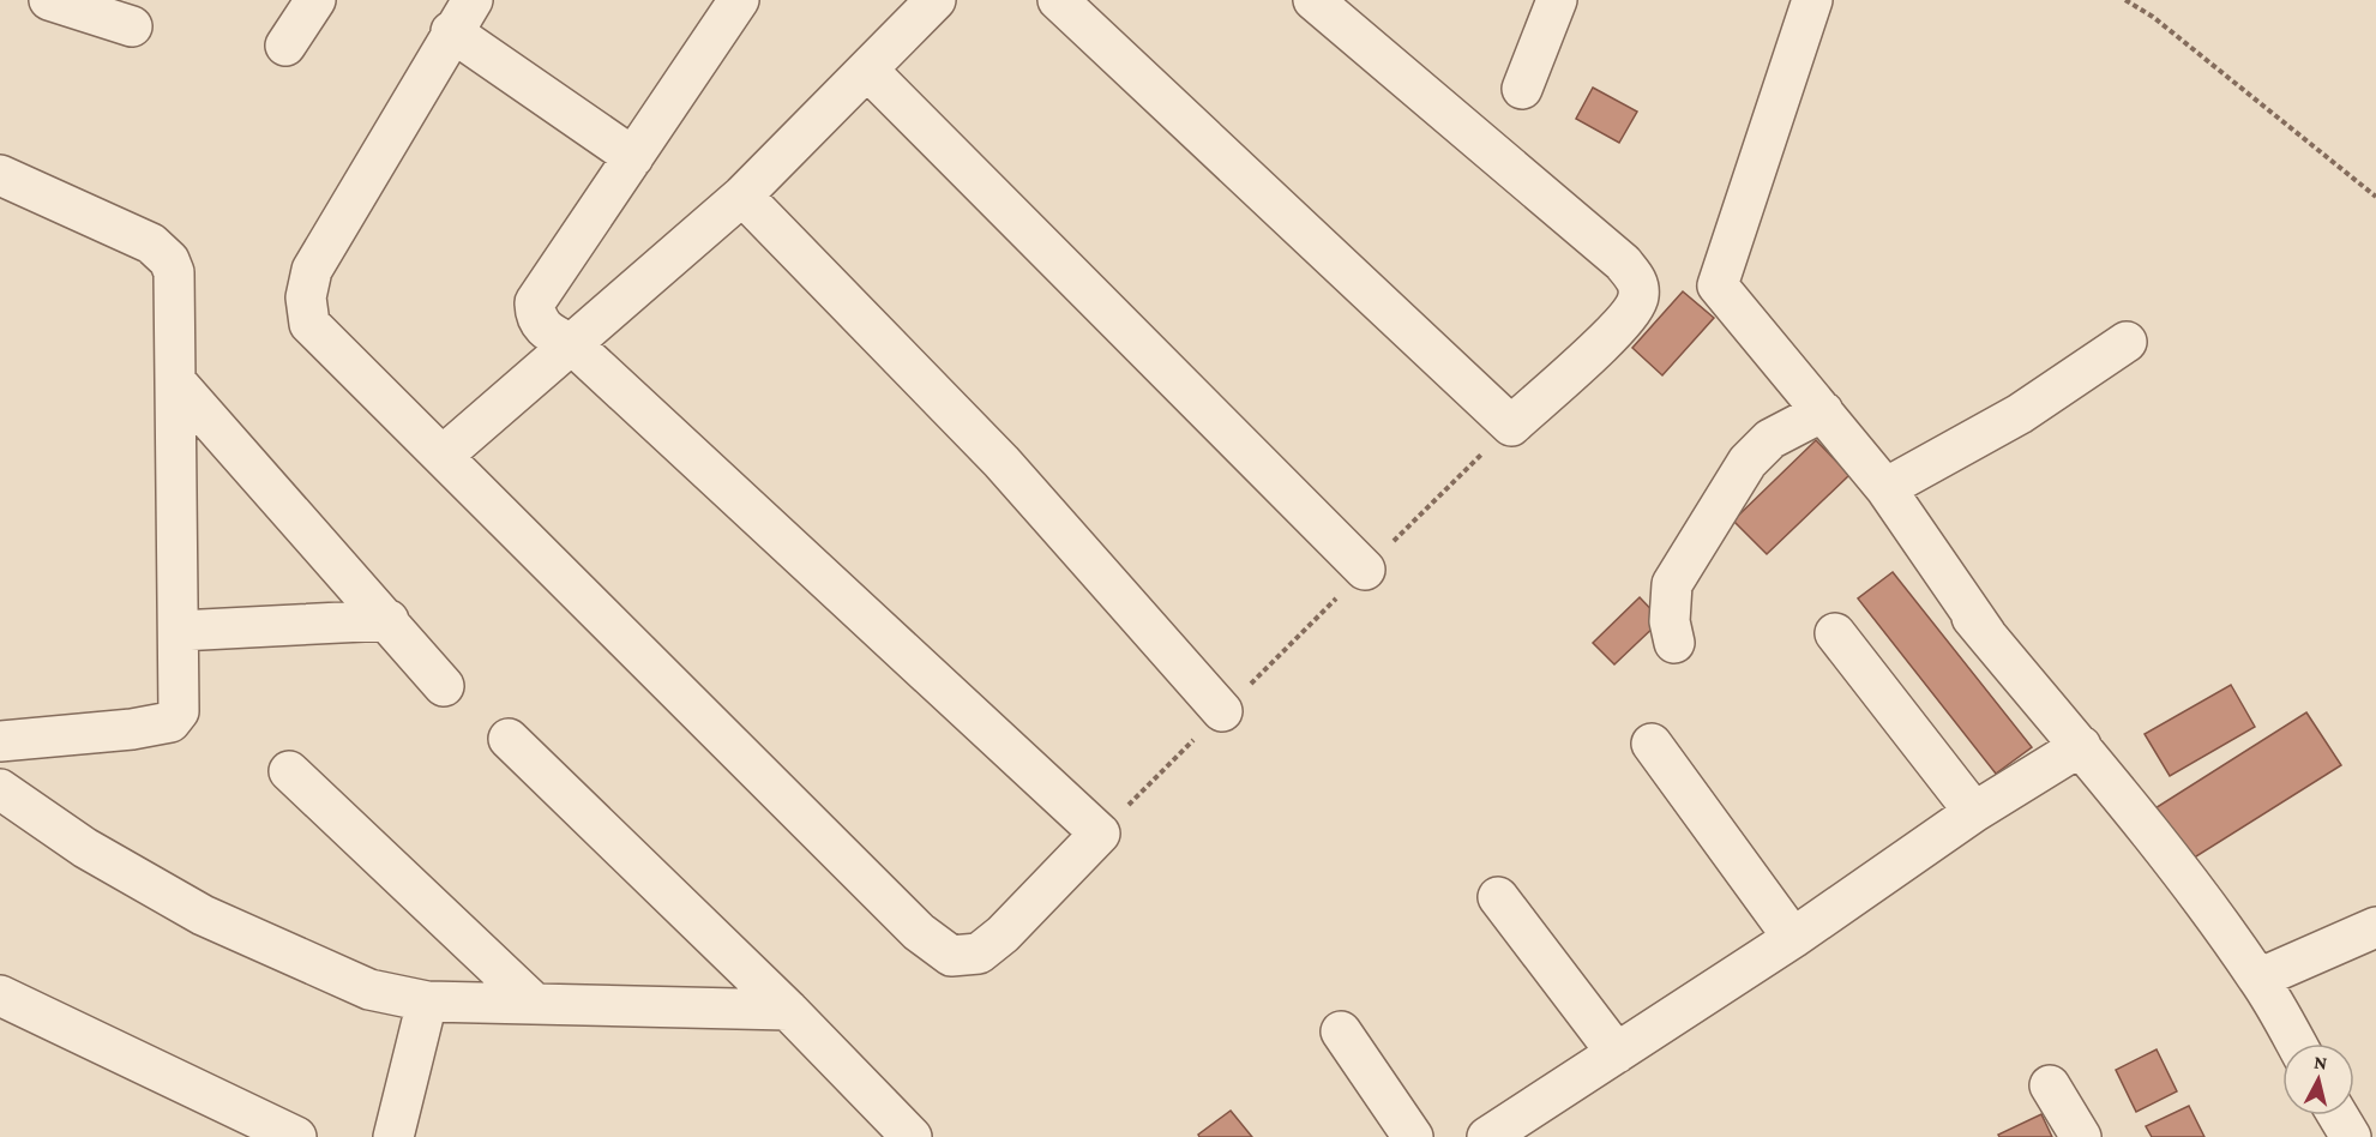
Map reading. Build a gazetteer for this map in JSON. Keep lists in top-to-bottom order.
{
  "north": "top"
}
